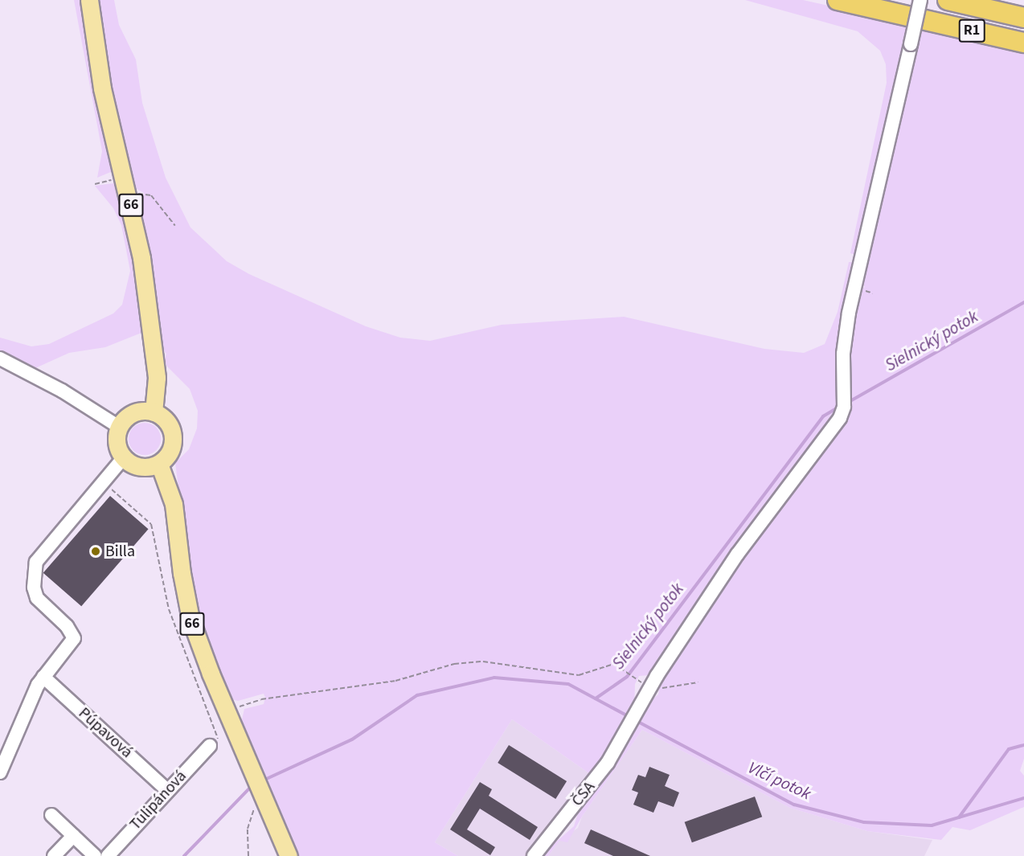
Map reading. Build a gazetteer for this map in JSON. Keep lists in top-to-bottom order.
{
  "streets": {
    "highway": ["R1"],
    "main road": ["66"],
    "street": ["Púpavová", "ČSA", "Tulipánová"]
  },
  "crossings": [
    ["Púpavová", "Tulipánová"]
  ],
  "water": ["Sielnický potok", "Vlčí potok"],
  "places": ["Billa"]
}
